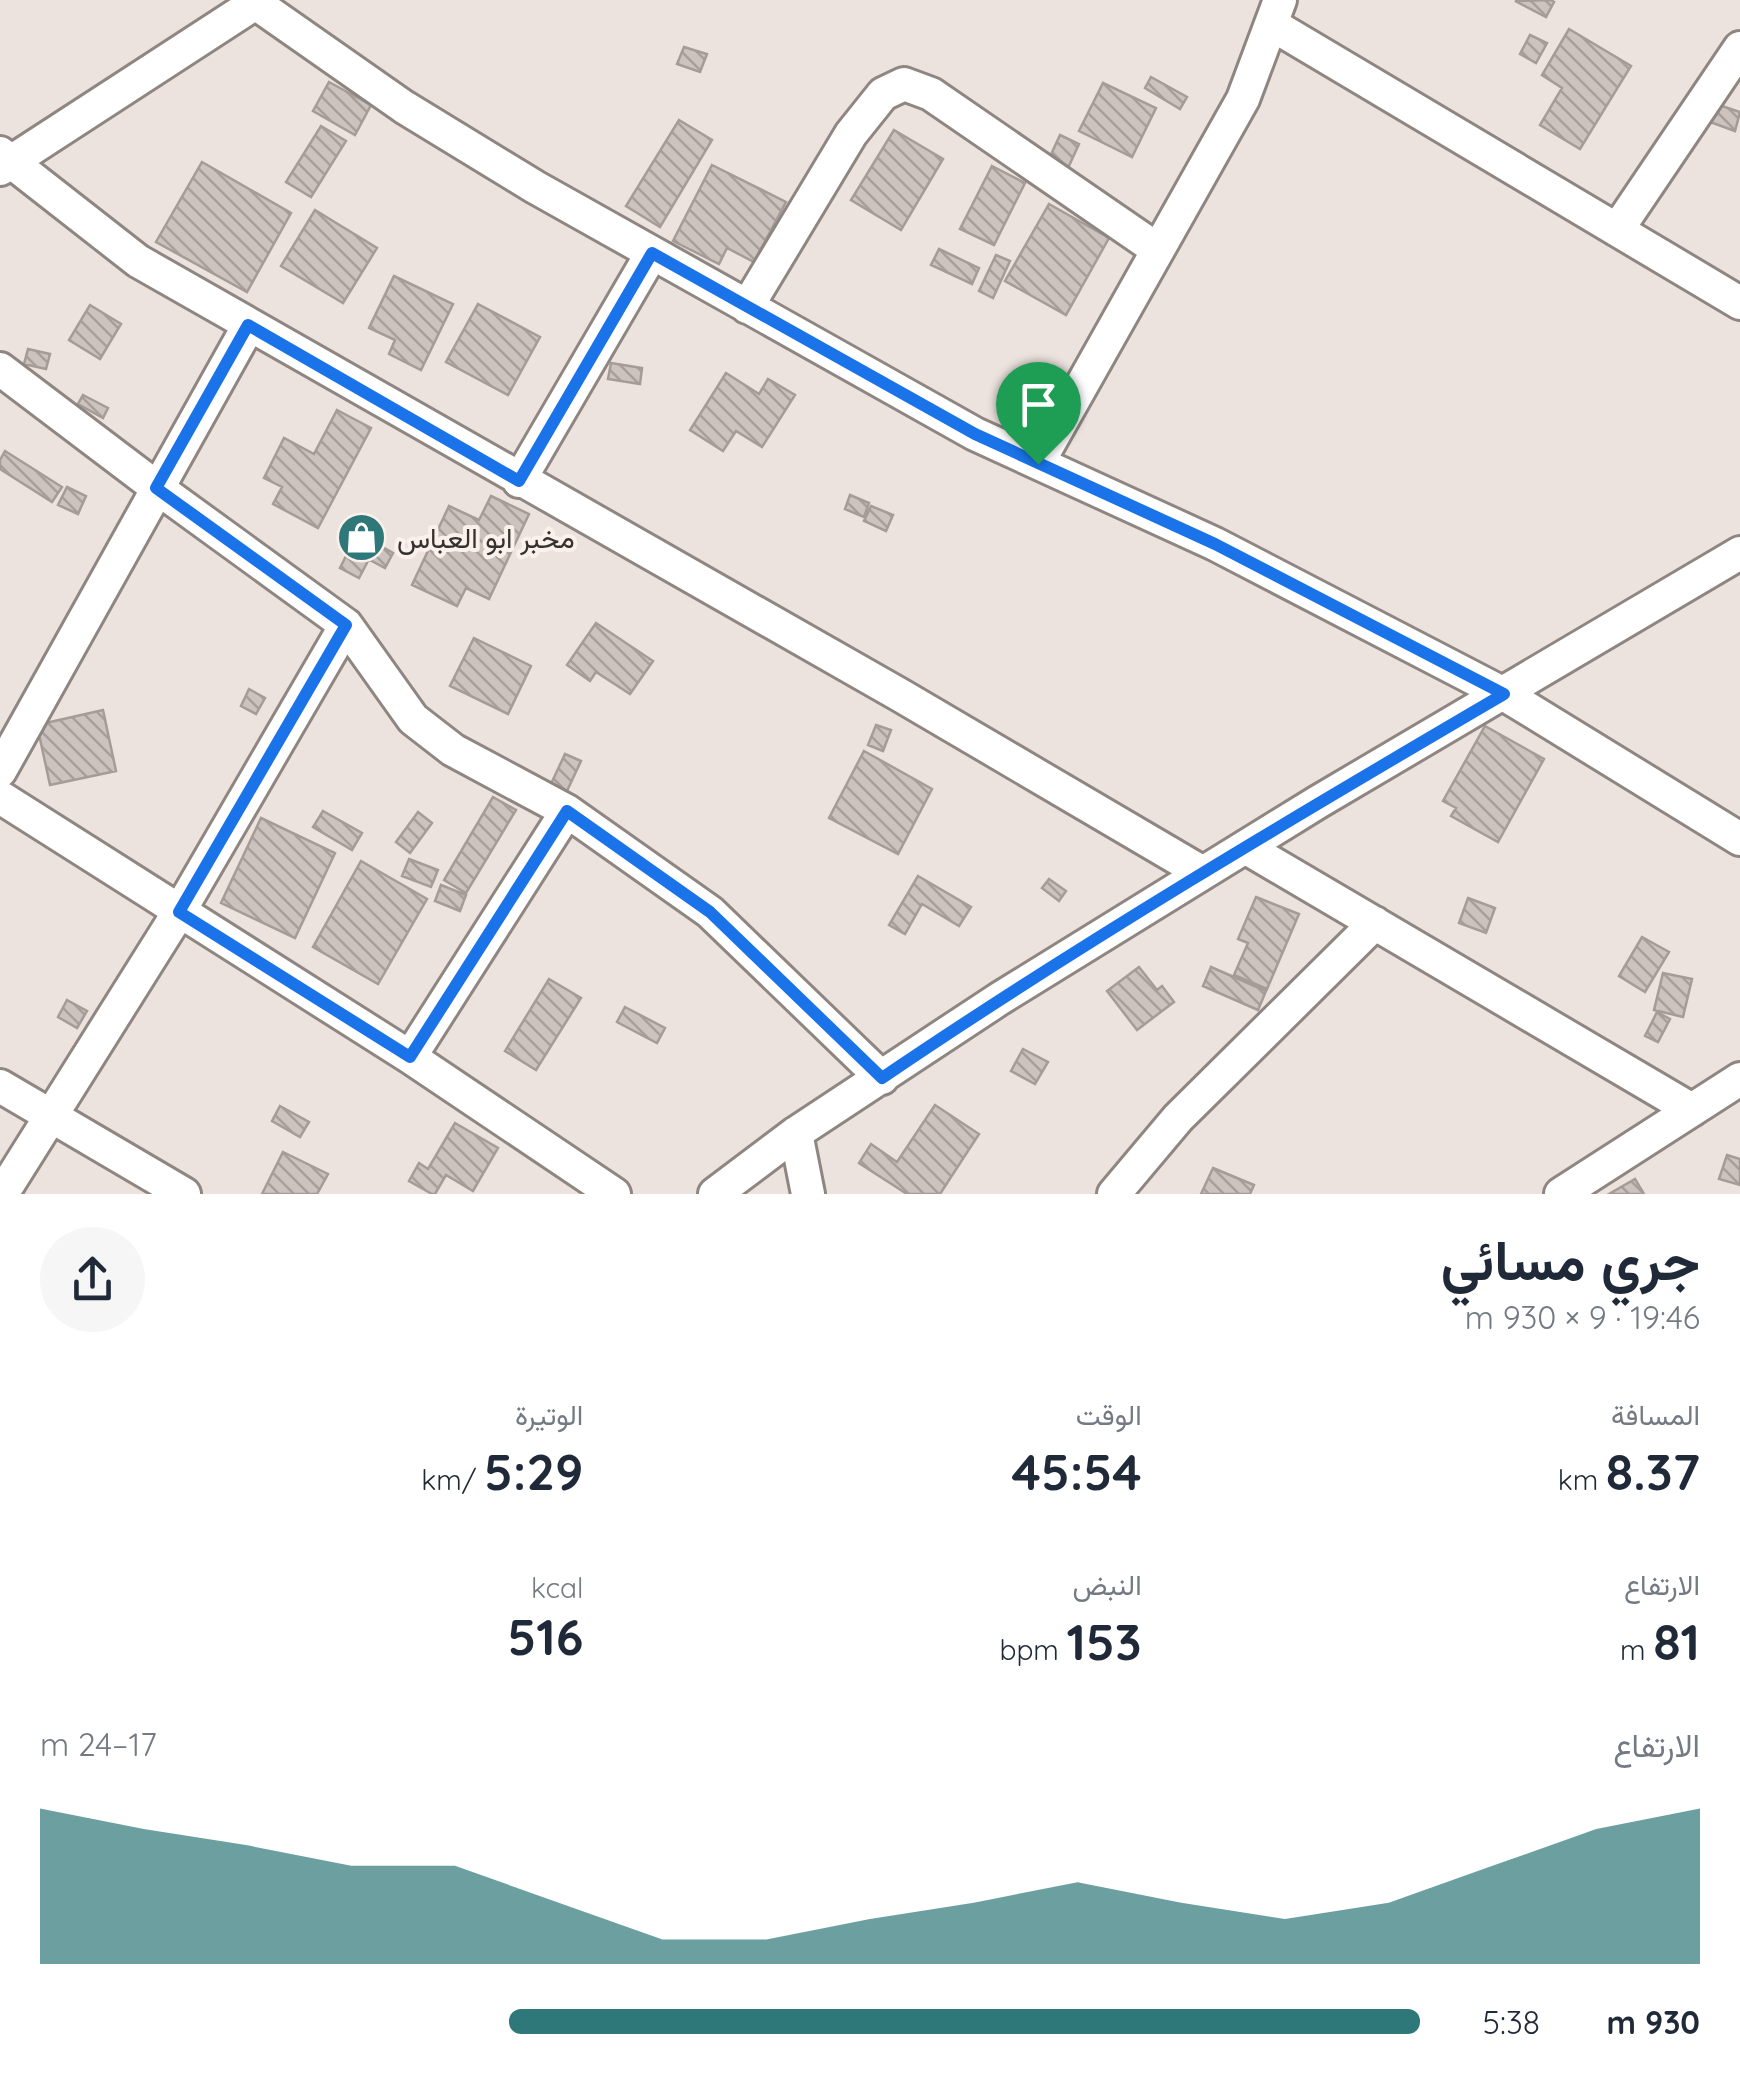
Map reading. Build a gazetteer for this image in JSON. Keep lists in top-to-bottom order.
{
  "places": {
    "shop": ["مخبر ابو العباس"]
  },
  "page": {
    "heading": ["جري مسائي", "19:46 · 9 × 930 m"],
    "stats": [
      ["المسافة", "8.37 km"],
      ["الوقت", "45:54"],
      ["الوتيرة", "5:29 /km"],
      ["الارتفاع", "81 m"],
      ["النبض", "153 bpm"],
      ["kcal", "516"]
    ],
    "chart": ["الارتفاع", "17–24 m"],
    "list": [
      {
        "name": "930 m",
        "note": "5:38"
      }
    ]
  }
}
